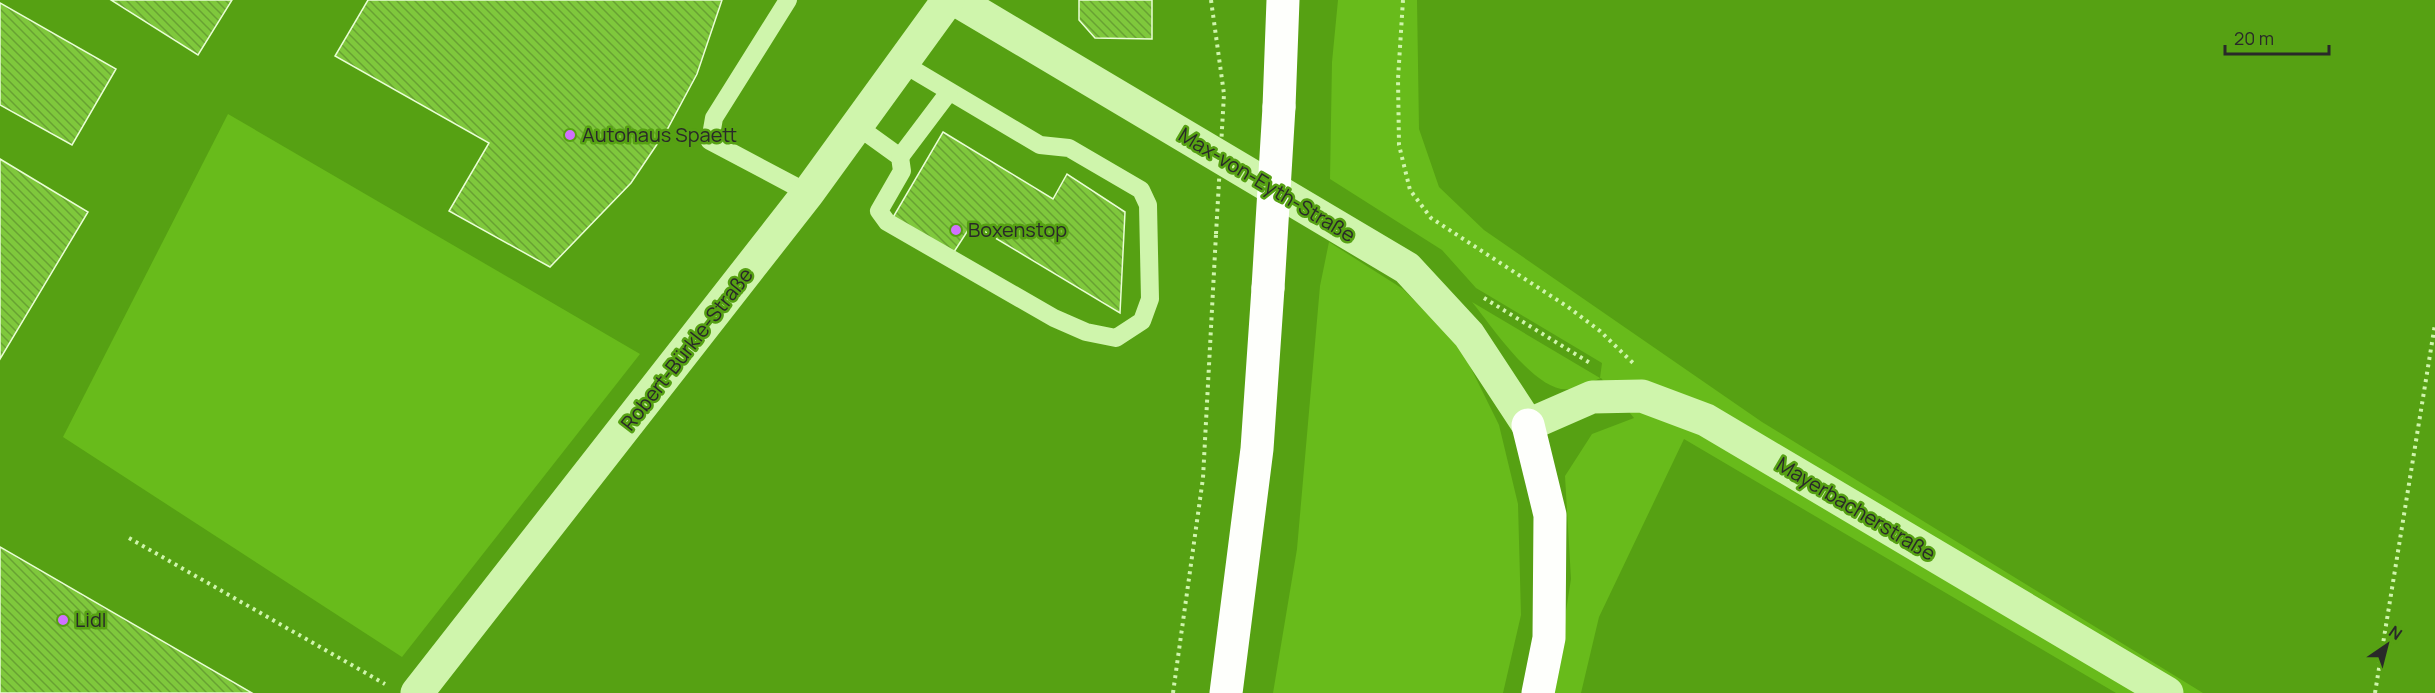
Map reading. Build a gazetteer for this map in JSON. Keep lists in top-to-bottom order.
{
  "streets": {
    "street": ["Max-von-Eyth-Straße", "Robert-Bürkle-Straße", "Mayerbacherstraße"]
  },
  "crossings": [
    ["Max-von-Eyth-Straße", "Mayerbacherstraße"]
  ],
  "places": ["Autohaus Spaett", "Boxenstop", "Lidl"],
  "scale_bar": "20 m",
  "north": "top right"
}
